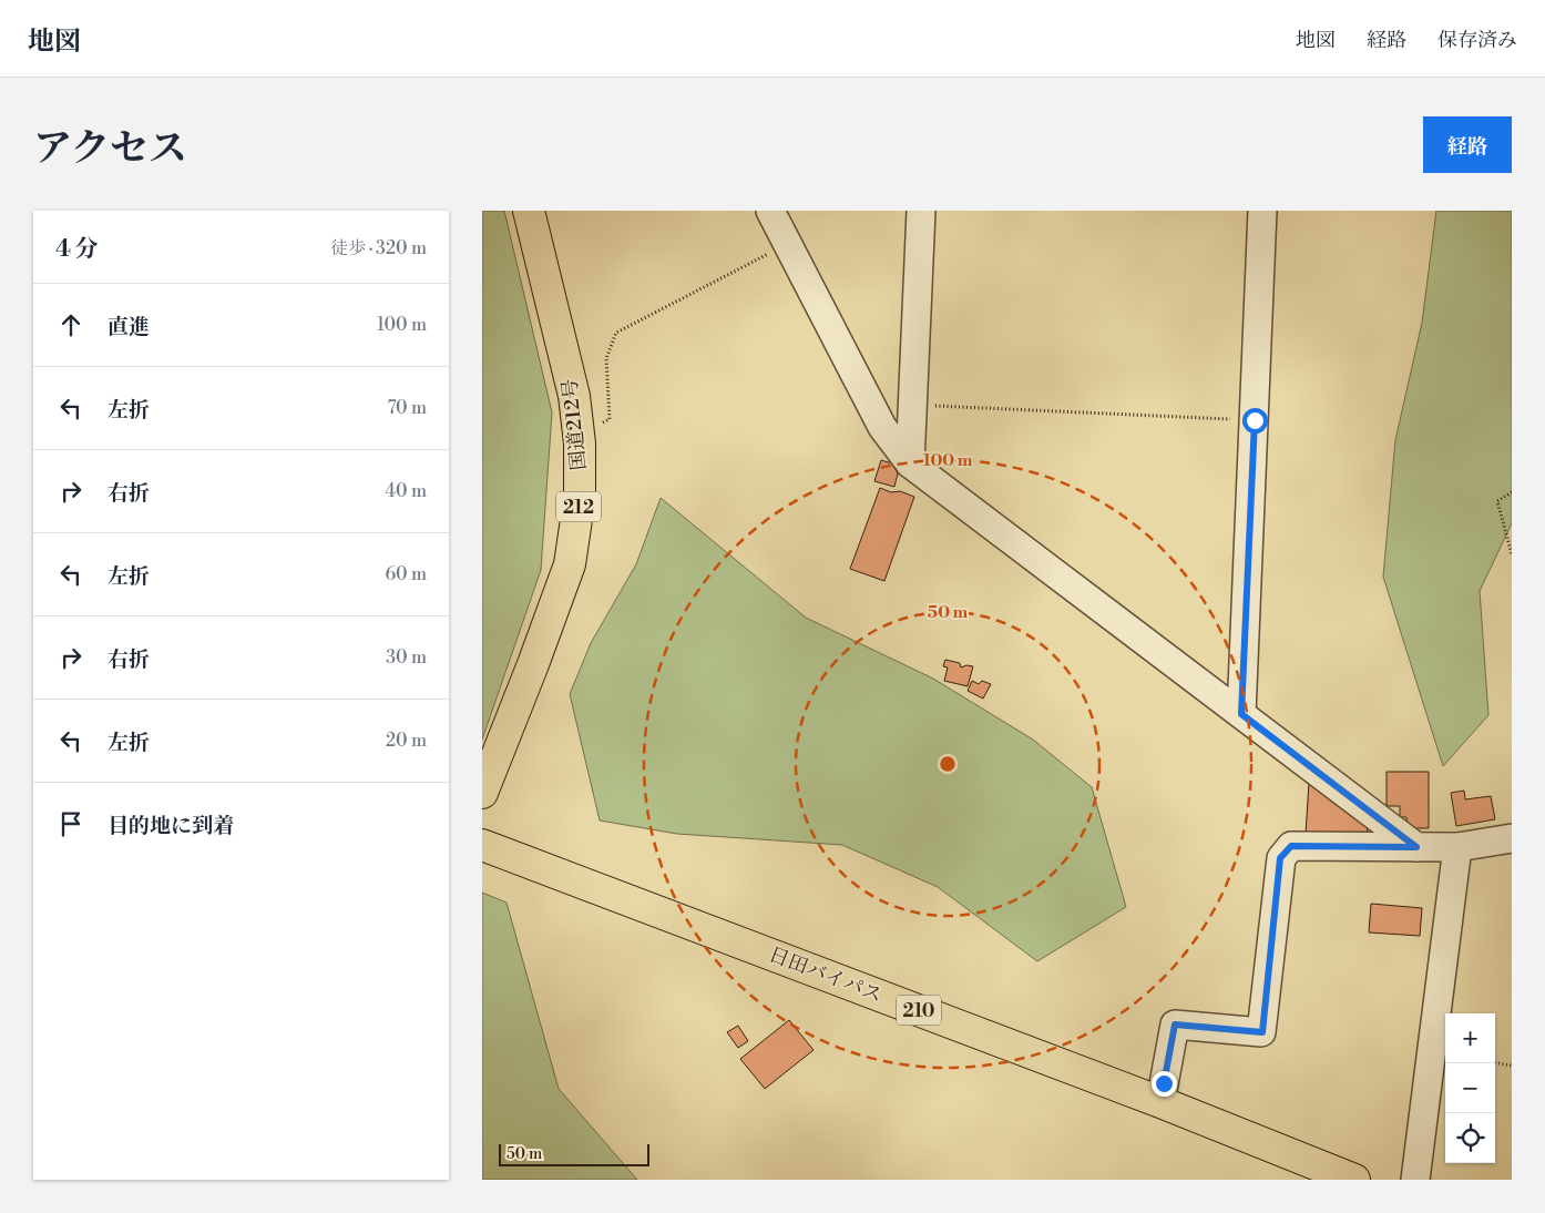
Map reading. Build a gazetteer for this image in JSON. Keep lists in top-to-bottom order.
{
  "streets": {
    "highway": [
      "国道212号",
      "212",
      "日田バイパス",
      "210"
    ]
  },
  "scale_bar": "50 m",
  "page": {
    "header": "地図",
    "nav": ["地図", "経路", "保存済み"],
    "title": "アクセス",
    "buttons": "経路",
    "heading": ["4 分", "徒歩 · 320 m"],
    "list": [
      ["直進", "100 m"],
      ["左折", "70 m"],
      ["右折", "40 m"],
      ["左折", "60 m"],
      ["右折", "30 m"],
      ["左折", "20 m"],
      "目的地に到着"
    ],
    "map_buttons": ["+", "−"],
    "scale": "50 m"
  },
  "rings": ["100 m", "50 m"]
}
